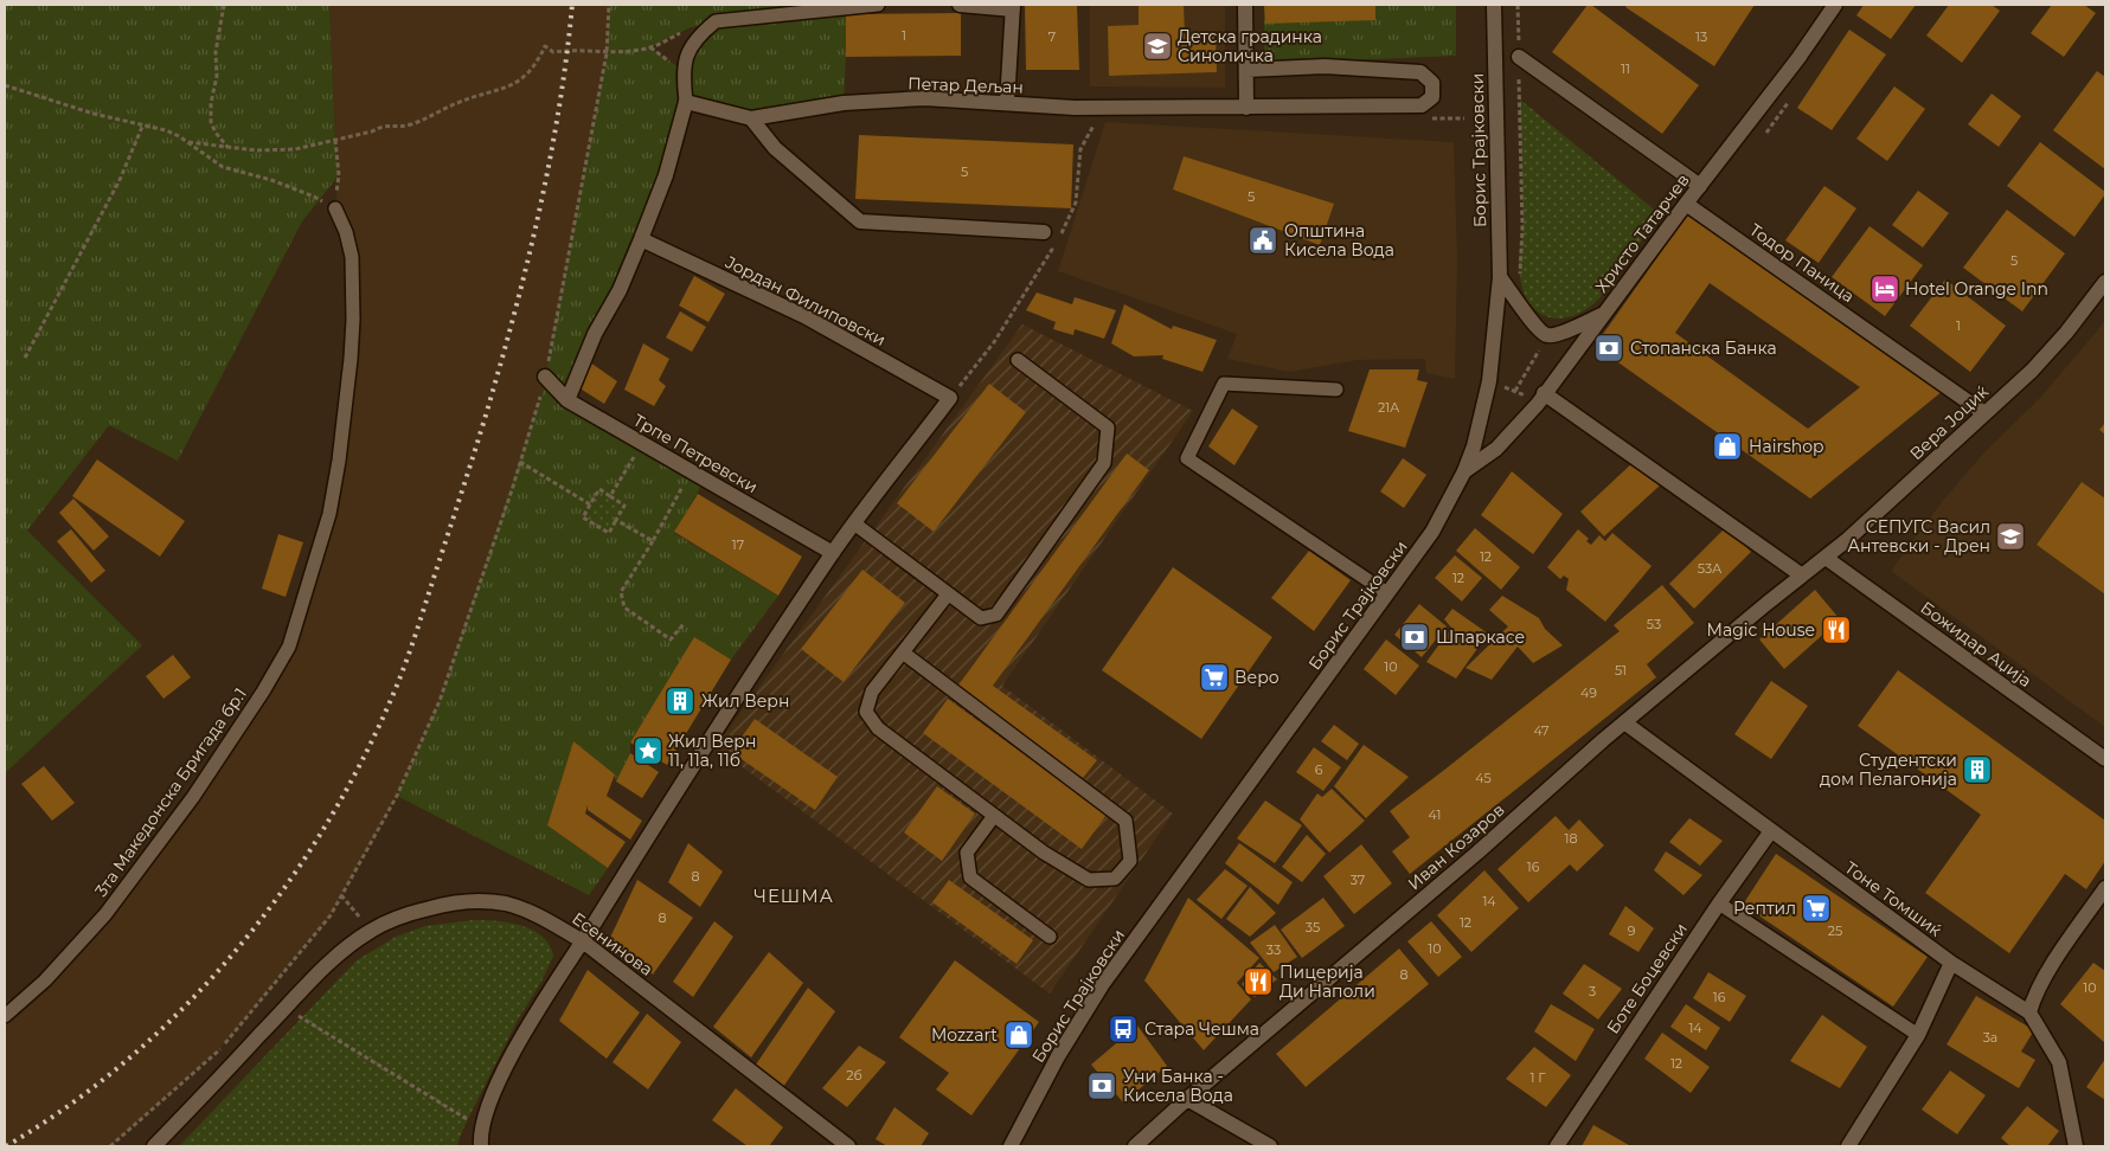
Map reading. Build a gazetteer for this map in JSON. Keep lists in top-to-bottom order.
{
  "streets": {
    "street": [
      "Петар Дељан",
      "Борис Трајковски",
      "Христо Татарчев",
      "Тодор Паница",
      "Јордан Филиповски",
      "Вера Јоциќ",
      "Трпе Петревски",
      "Божидар Аџија",
      "Иван Козаров",
      "Тоне Томшиќ",
      "Есенинова",
      "Боте Боцевски"
    ],
    "lane": ["3та Македонска Бригада бр.1"]
  },
  "crossings": [
    ["Борис Трајковски", "Христо Татарчев"],
    ["Христо Татарчев", "Тодор Паница"],
    ["Тодор Паница", "Вера Јоциќ"],
    ["Вера Јоциќ", "Божидар Аџија"],
    ["Вера Јоциќ", "Иван Козаров"],
    ["Иван Козаров", "Тоне Томшиќ"],
    ["Тоне Томшиќ", "Боте Боцевски"]
  ],
  "districts": ["ЧЕШМА"],
  "places": {
    "school or university": ["Детска градинка Синоличка", "СЕПУГС Васил Антевски - Дрен"],
    "public building": ["Општина Кисела Вода"],
    "hotel": ["Hotel Orange Inn"],
    "bank": ["Стопанска Банка", "Шпаркасе", "Уни Банка - Кисела Вода"],
    "shop": ["Hairshop", "Mozzart"],
    "restaurant": ["Magic House", "Пицерија Ди Наполи"],
    "supermarket": ["Веро", "Рептил"],
    "building": ["Жил Верн", "Студентски дом Пелагонија"],
    "place": ["Жил Верн 11, 11а, 11б"],
    "bus stop": ["Стара Чешма"]
  },
  "house_numbers": [
    "1",
    "7",
    "13",
    "11",
    "5",
    "5",
    "5",
    "1",
    "21A",
    "17",
    "12",
    "53A",
    "12",
    "53",
    "10",
    "51",
    "49",
    "47",
    "6",
    "45",
    "41",
    "18",
    "16",
    "8",
    "37",
    "14",
    "8",
    "12",
    "35",
    "9",
    "25",
    "10",
    "33",
    "8",
    "10",
    "3",
    "16",
    "14",
    "3a",
    "12",
    "2б",
    "1 Г"
  ]
}
